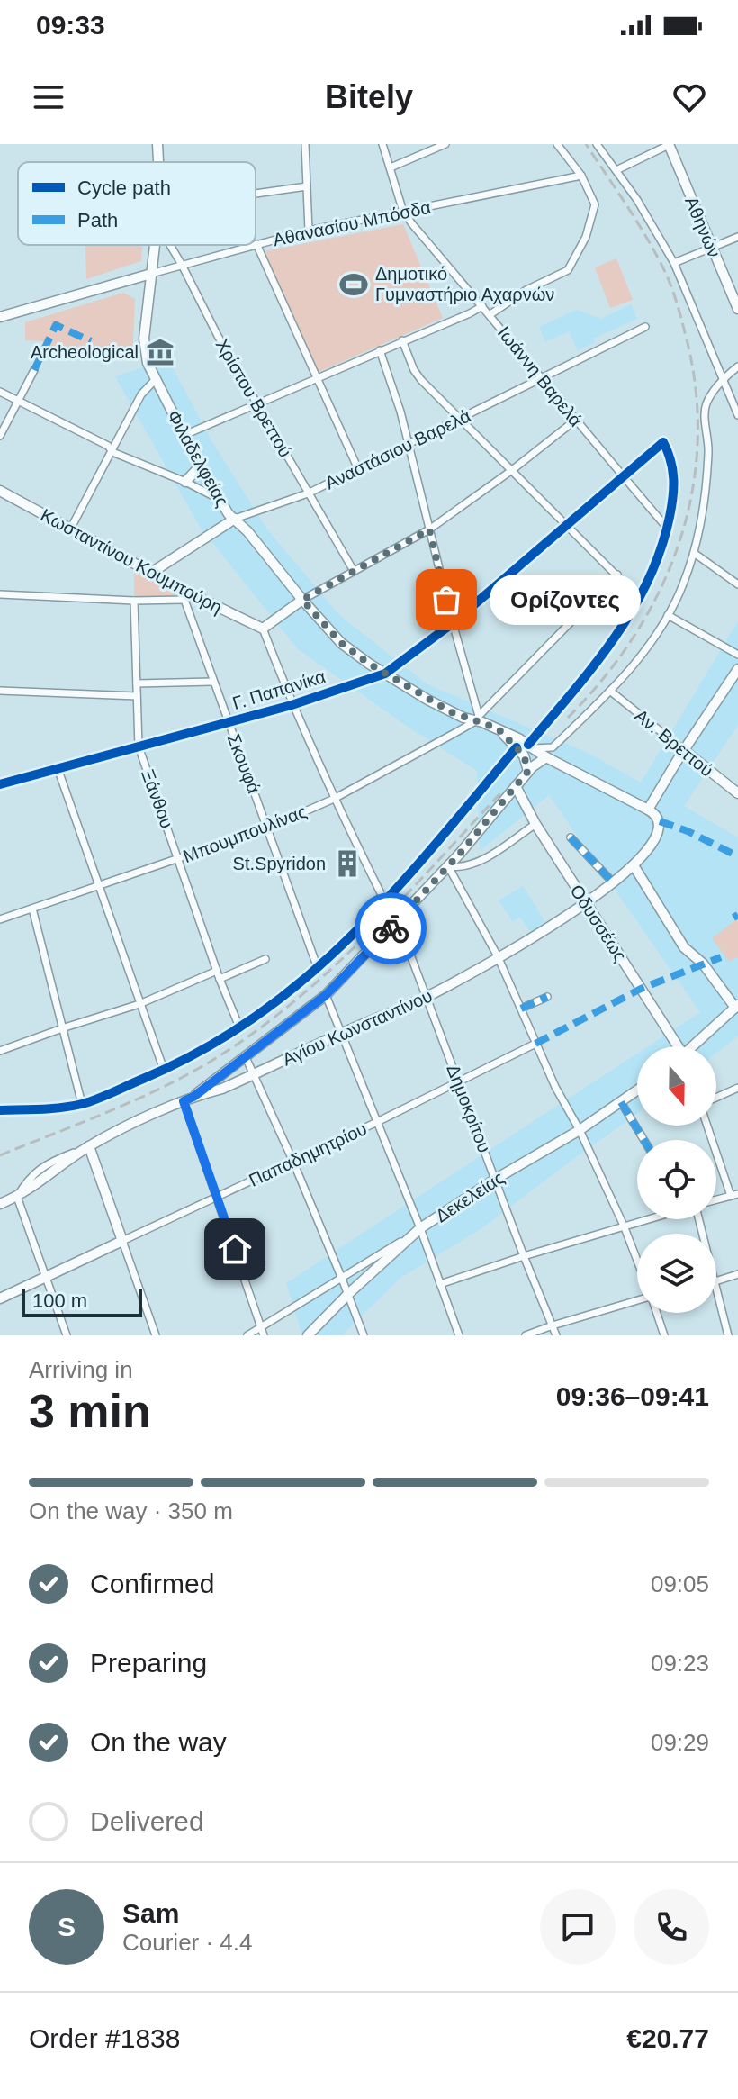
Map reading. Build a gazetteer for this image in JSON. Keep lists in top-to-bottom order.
{
  "streets": {
    "main road": [
      "Αθανασίου Μπόσδα",
      "Αθηνών",
      "Αναστάσιου Βαρελά",
      "Φιλαδελφείας",
      "Κωσταντίνου Κουμπούρη",
      "Αν. Βρεττού",
      "Οδυσσέως",
      "Αγίου Κωνσταντίνου",
      "Παπαδημητρίου",
      "Δεκελείας"
    ],
    "street": [
      "Ιωάννη Βαρελά",
      "Χρίστου Βρεττού",
      "Γ. Παπανίκα",
      "Σκουφά",
      "Ξάνθου",
      "Μπουμπουλίνας",
      "Δημοκρίτου"
    ]
  },
  "crossings": [
    ["Αθανασίου Μπόσδα", "Ιωάννη Βαρελά"],
    ["Αθανασίου Μπόσδα", "Χρίστου Βρεττού"],
    ["Αθανασίου Μπόσδα", "Φιλαδελφείας"],
    ["Ιωάννη Βαρελά", "Αναστάσιου Βαρελά"],
    ["Ιωάννη Βαρελά", "Γ. Παπανίκα"],
    ["Χρίστου Βρεττού", "Αναστάσιου Βαρελά"],
    ["Αναστάσιου Βαρελά", "Φιλαδελφείας"],
    ["Αναστάσιου Βαρελά", "Κωσταντίνου Κουμπούρη"],
    ["Φιλαδελφείας", "Γ. Παπανίκα"],
    ["Φιλαδελφείας", "Μπουμπουλίνας"],
    ["Φιλαδελφείας", "Αγίου Κωνσταντίνου"],
    ["Κωσταντίνου Κουμπούρη", "Σκουφά"],
    ["Γ. Παπανίκα", "Σκουφά"],
    ["Γ. Παπανίκα", "Ξάνθου"],
    ["Σκουφά", "Μπουμπουλίνας"],
    ["Ξάνθου", "Μπουμπουλίνας"],
    ["Οδυσσέως", "Αγίου Κωνσταντίνου"],
    ["Αγίου Κωνσταντίνου", "Δημοκρίτου"],
    ["Δημοκρίτου", "Παπαδημητρίου"],
    ["Δημοκρίτου", "Δεκελείας"]
  ],
  "places": {
    "sports": ["Δημοτικό Γυμναστήριο Αχαρνών"],
    "museum": ["Archeological"],
    "other": ["Ορίζοντες"],
    "building": ["St.Spyridon"]
  },
  "legend": ["Cycle path", "Path"],
  "scale_bar": "100 m",
  "north": "bottom",
  "page": {
    "status": "09:33",
    "header": "Bitely",
    "bubble": "Ορίζοντες",
    "scale": "100 m",
    "heading": ["3 min", "Arriving in", "09:36–09:41"],
    "panel": [
      "Sam",
      "Courier · 4.4",
      "Order #1838",
      "€20.77"
    ],
    "bar": "On the way · 350 m",
    "list": [
      ["Confirmed", "09:05"],
      ["Preparing", "09:23"],
      ["On the way", "09:29"],
      "Delivered"
    ],
    "round": "S"
  }
}
